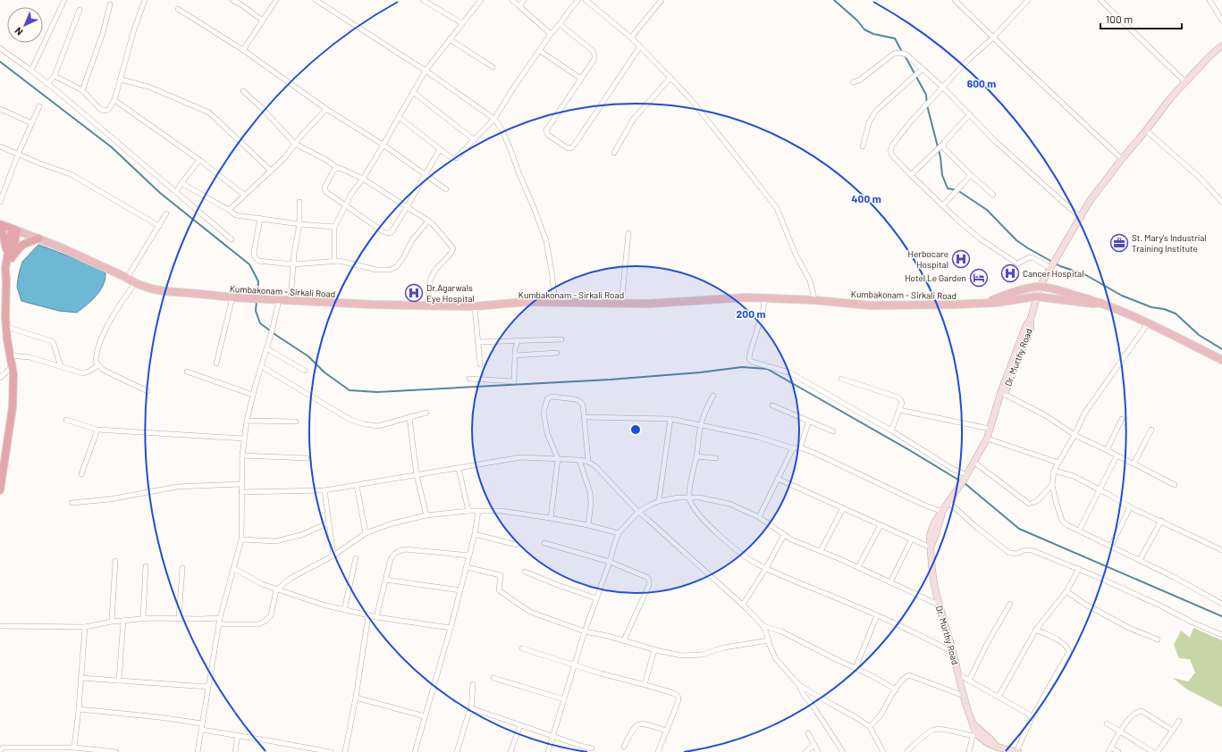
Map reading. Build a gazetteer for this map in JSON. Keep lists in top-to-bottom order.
{
  "streets": {
    "highway": ["Kumbakonam - Sirkali Road"],
    "main road": ["Dr. Murthy Road"]
  },
  "crossings": [
    ["Kumbakonam - Sirkali Road", "Dr. Murthy Road"]
  ],
  "places": {
    "office": ["St. Mary's Industrial Training Institute"],
    "hospital": ["Herbocare Hospital", "Cancer Hospital", "Dr.Agarwals Eye Hospital"],
    "hotel": ["Hotel Le Garden"]
  },
  "scale_bar": "100 m",
  "north": "bottom left",
  "rings": ["600 m", "400 m", "200 m"]
}
